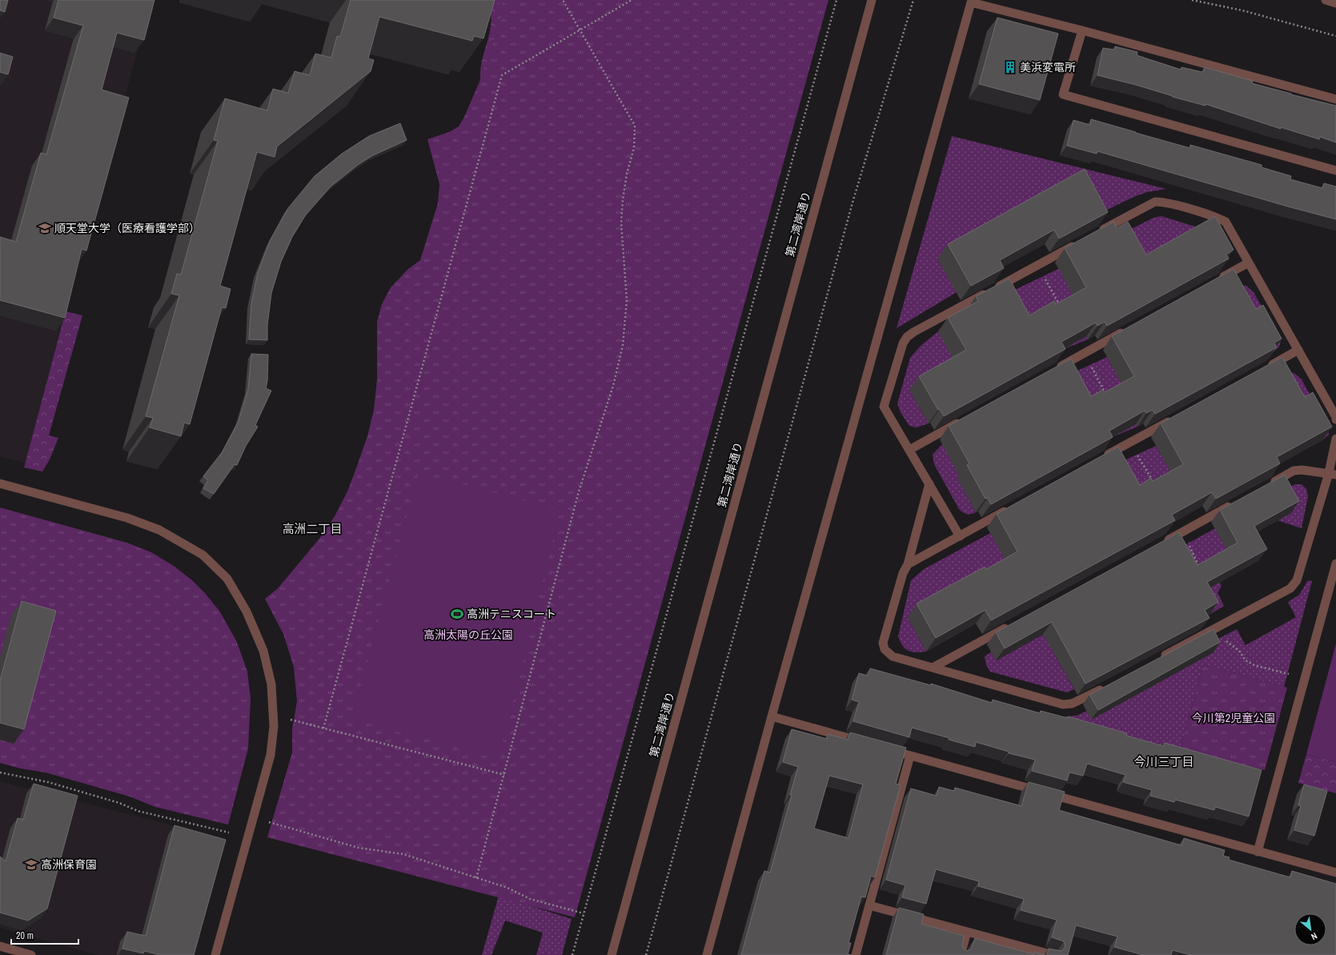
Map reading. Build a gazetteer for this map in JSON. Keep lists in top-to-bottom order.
{
  "streets": {
    "street": ["第二湾岸通り"]
  },
  "districts": ["高洲二丁目", "今川三丁目"],
  "parks": ["高洲太陽の丘公園", "今川第2児童公園"],
  "places": {
    "building": ["美浜変電所"],
    "school or university": ["順天堂大学（医療看護学部）", "高洲保育園"],
    "sports": ["高洲テニスコート"]
  },
  "scale_bar": "20 m",
  "north": "bottom right"
}
